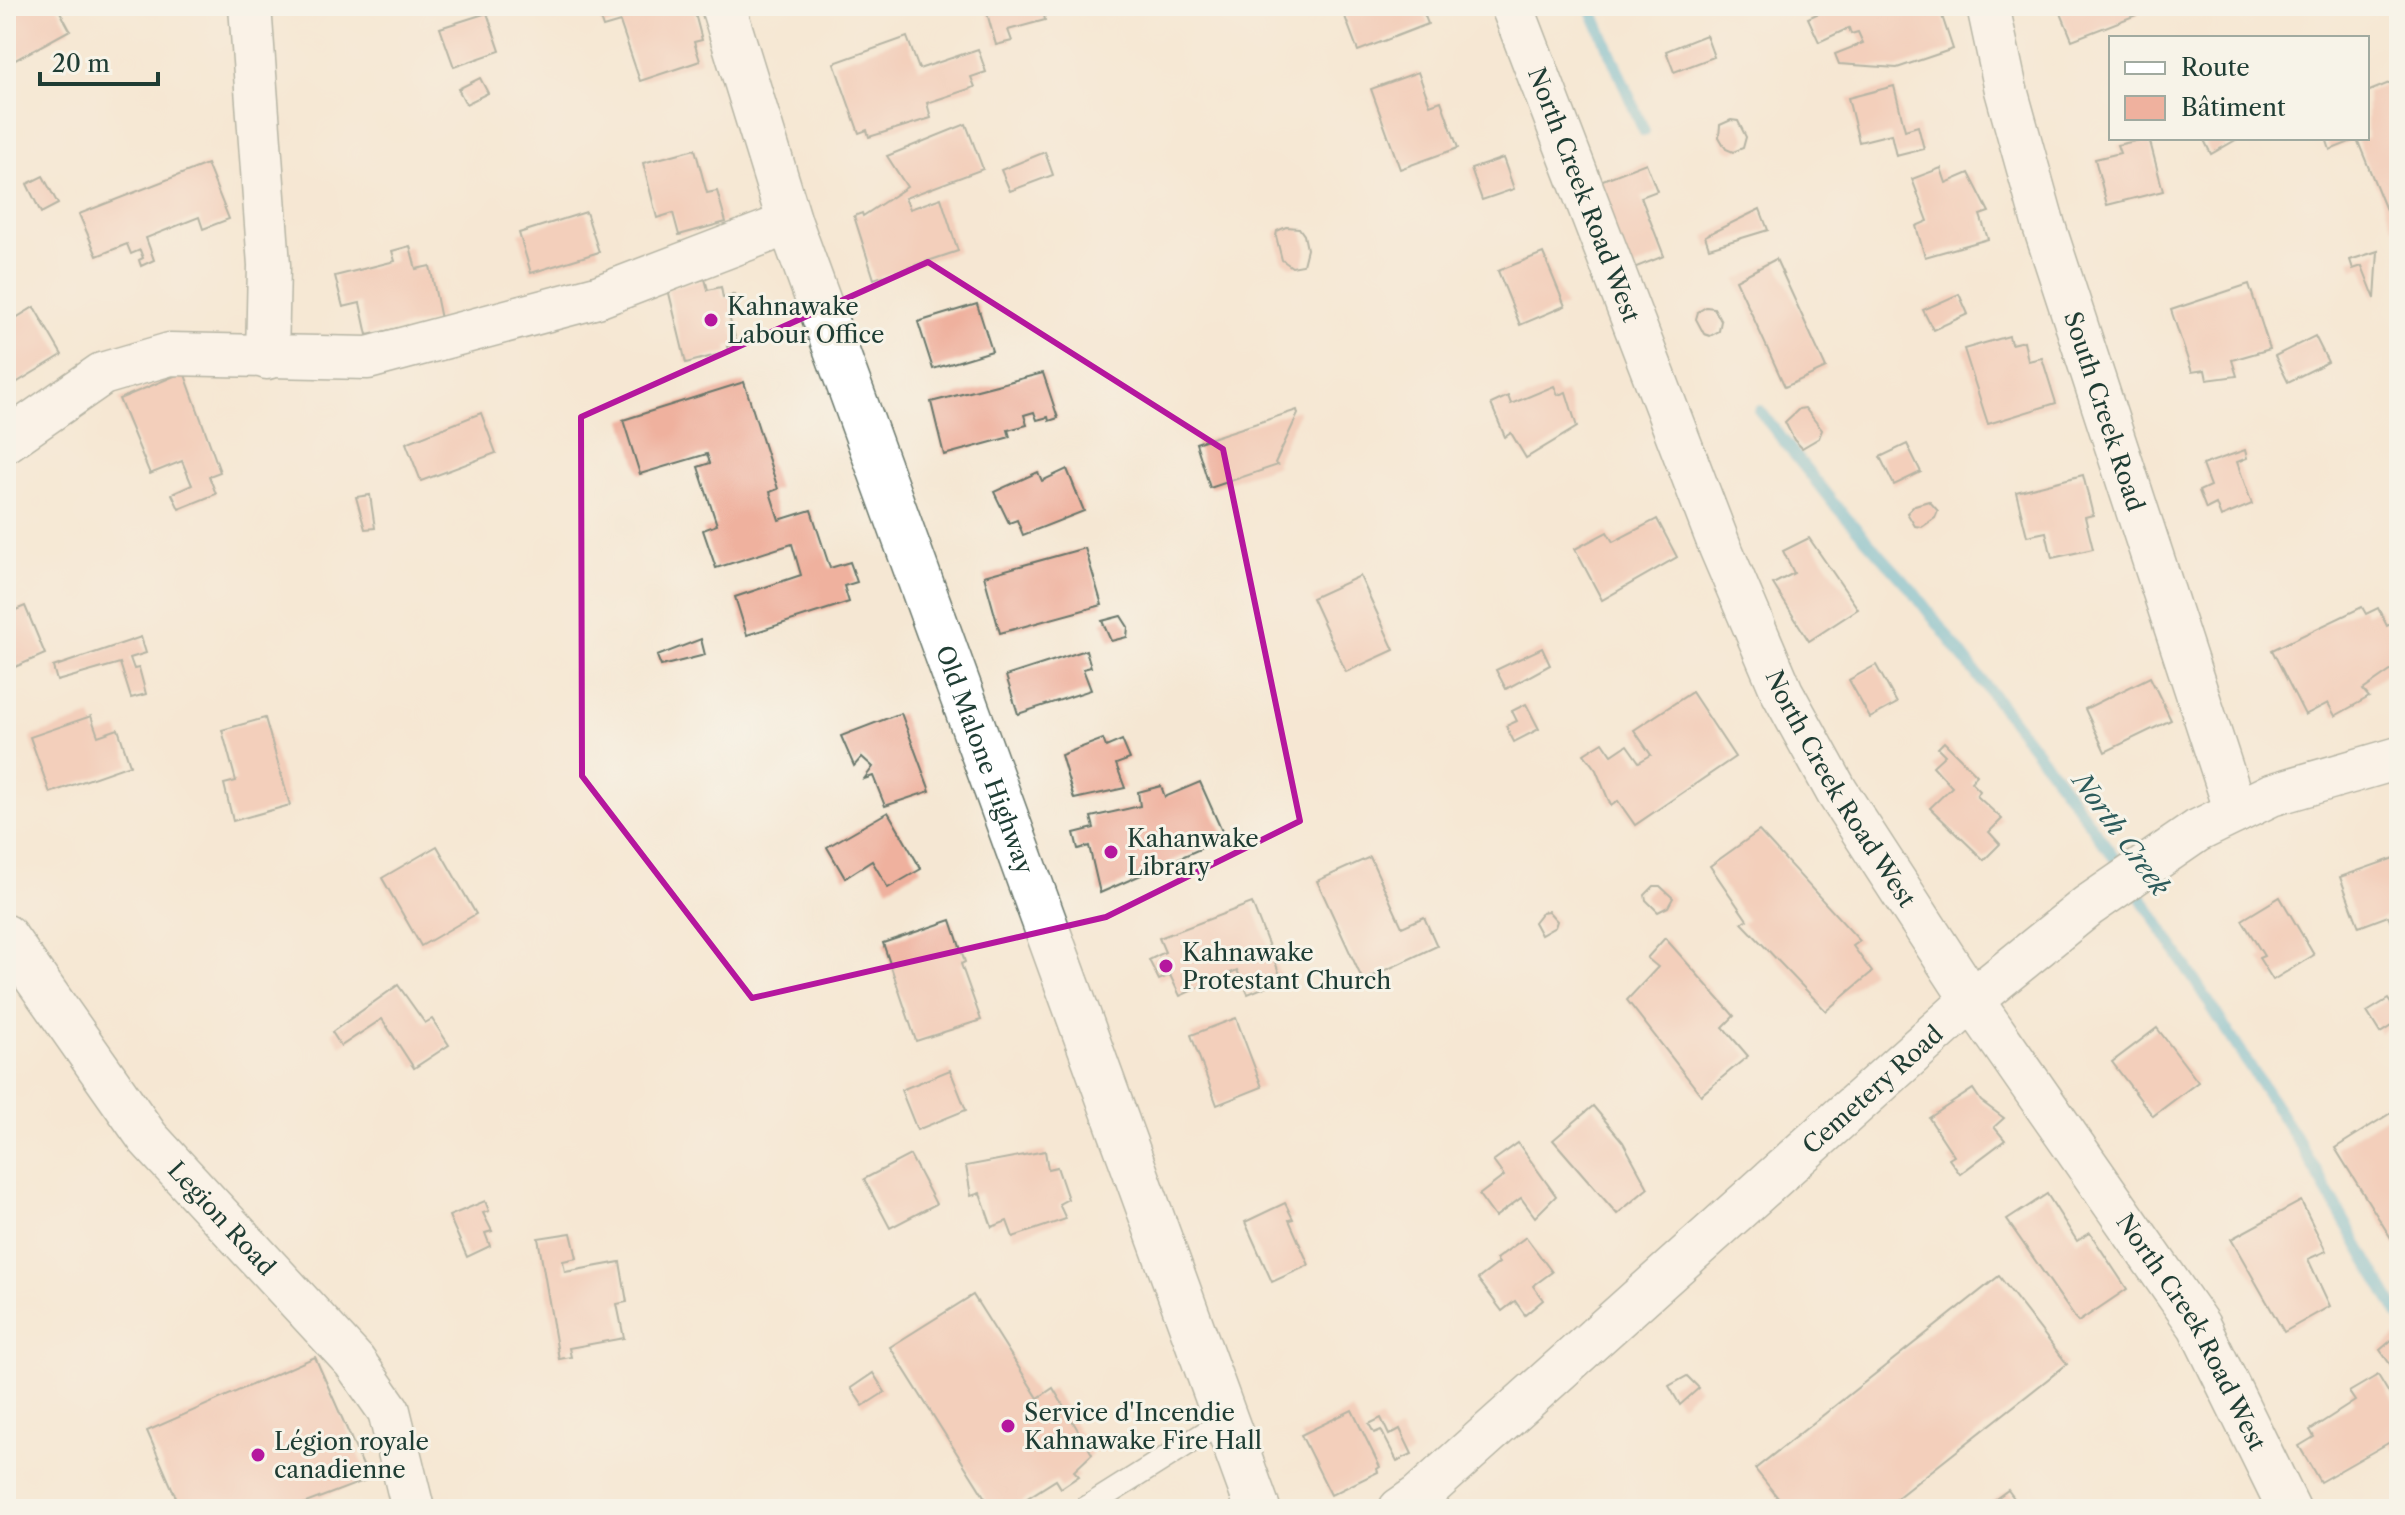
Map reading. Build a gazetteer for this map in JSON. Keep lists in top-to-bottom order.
{
  "streets": {
    "street": [
      "North Creek Road West",
      "South Creek Road",
      "Old Malone Highway",
      "Cemetery Road",
      "Legion Road"
    ]
  },
  "crossings": [
    ["North Creek Road West", "Cemetery Road"],
    ["South Creek Road", "Cemetery Road"]
  ],
  "water": ["North Creek"],
  "places": [
    "Kahnawake Labour Office",
    "Kahanwake Library",
    "Kahnawake Protestant Church",
    "Service d'Incendie Kahnawake Fire Hall",
    "Légion royale canadienne"
  ],
  "legend": ["Route", "Bâtiment"],
  "scale_bar": "20 m"
}
